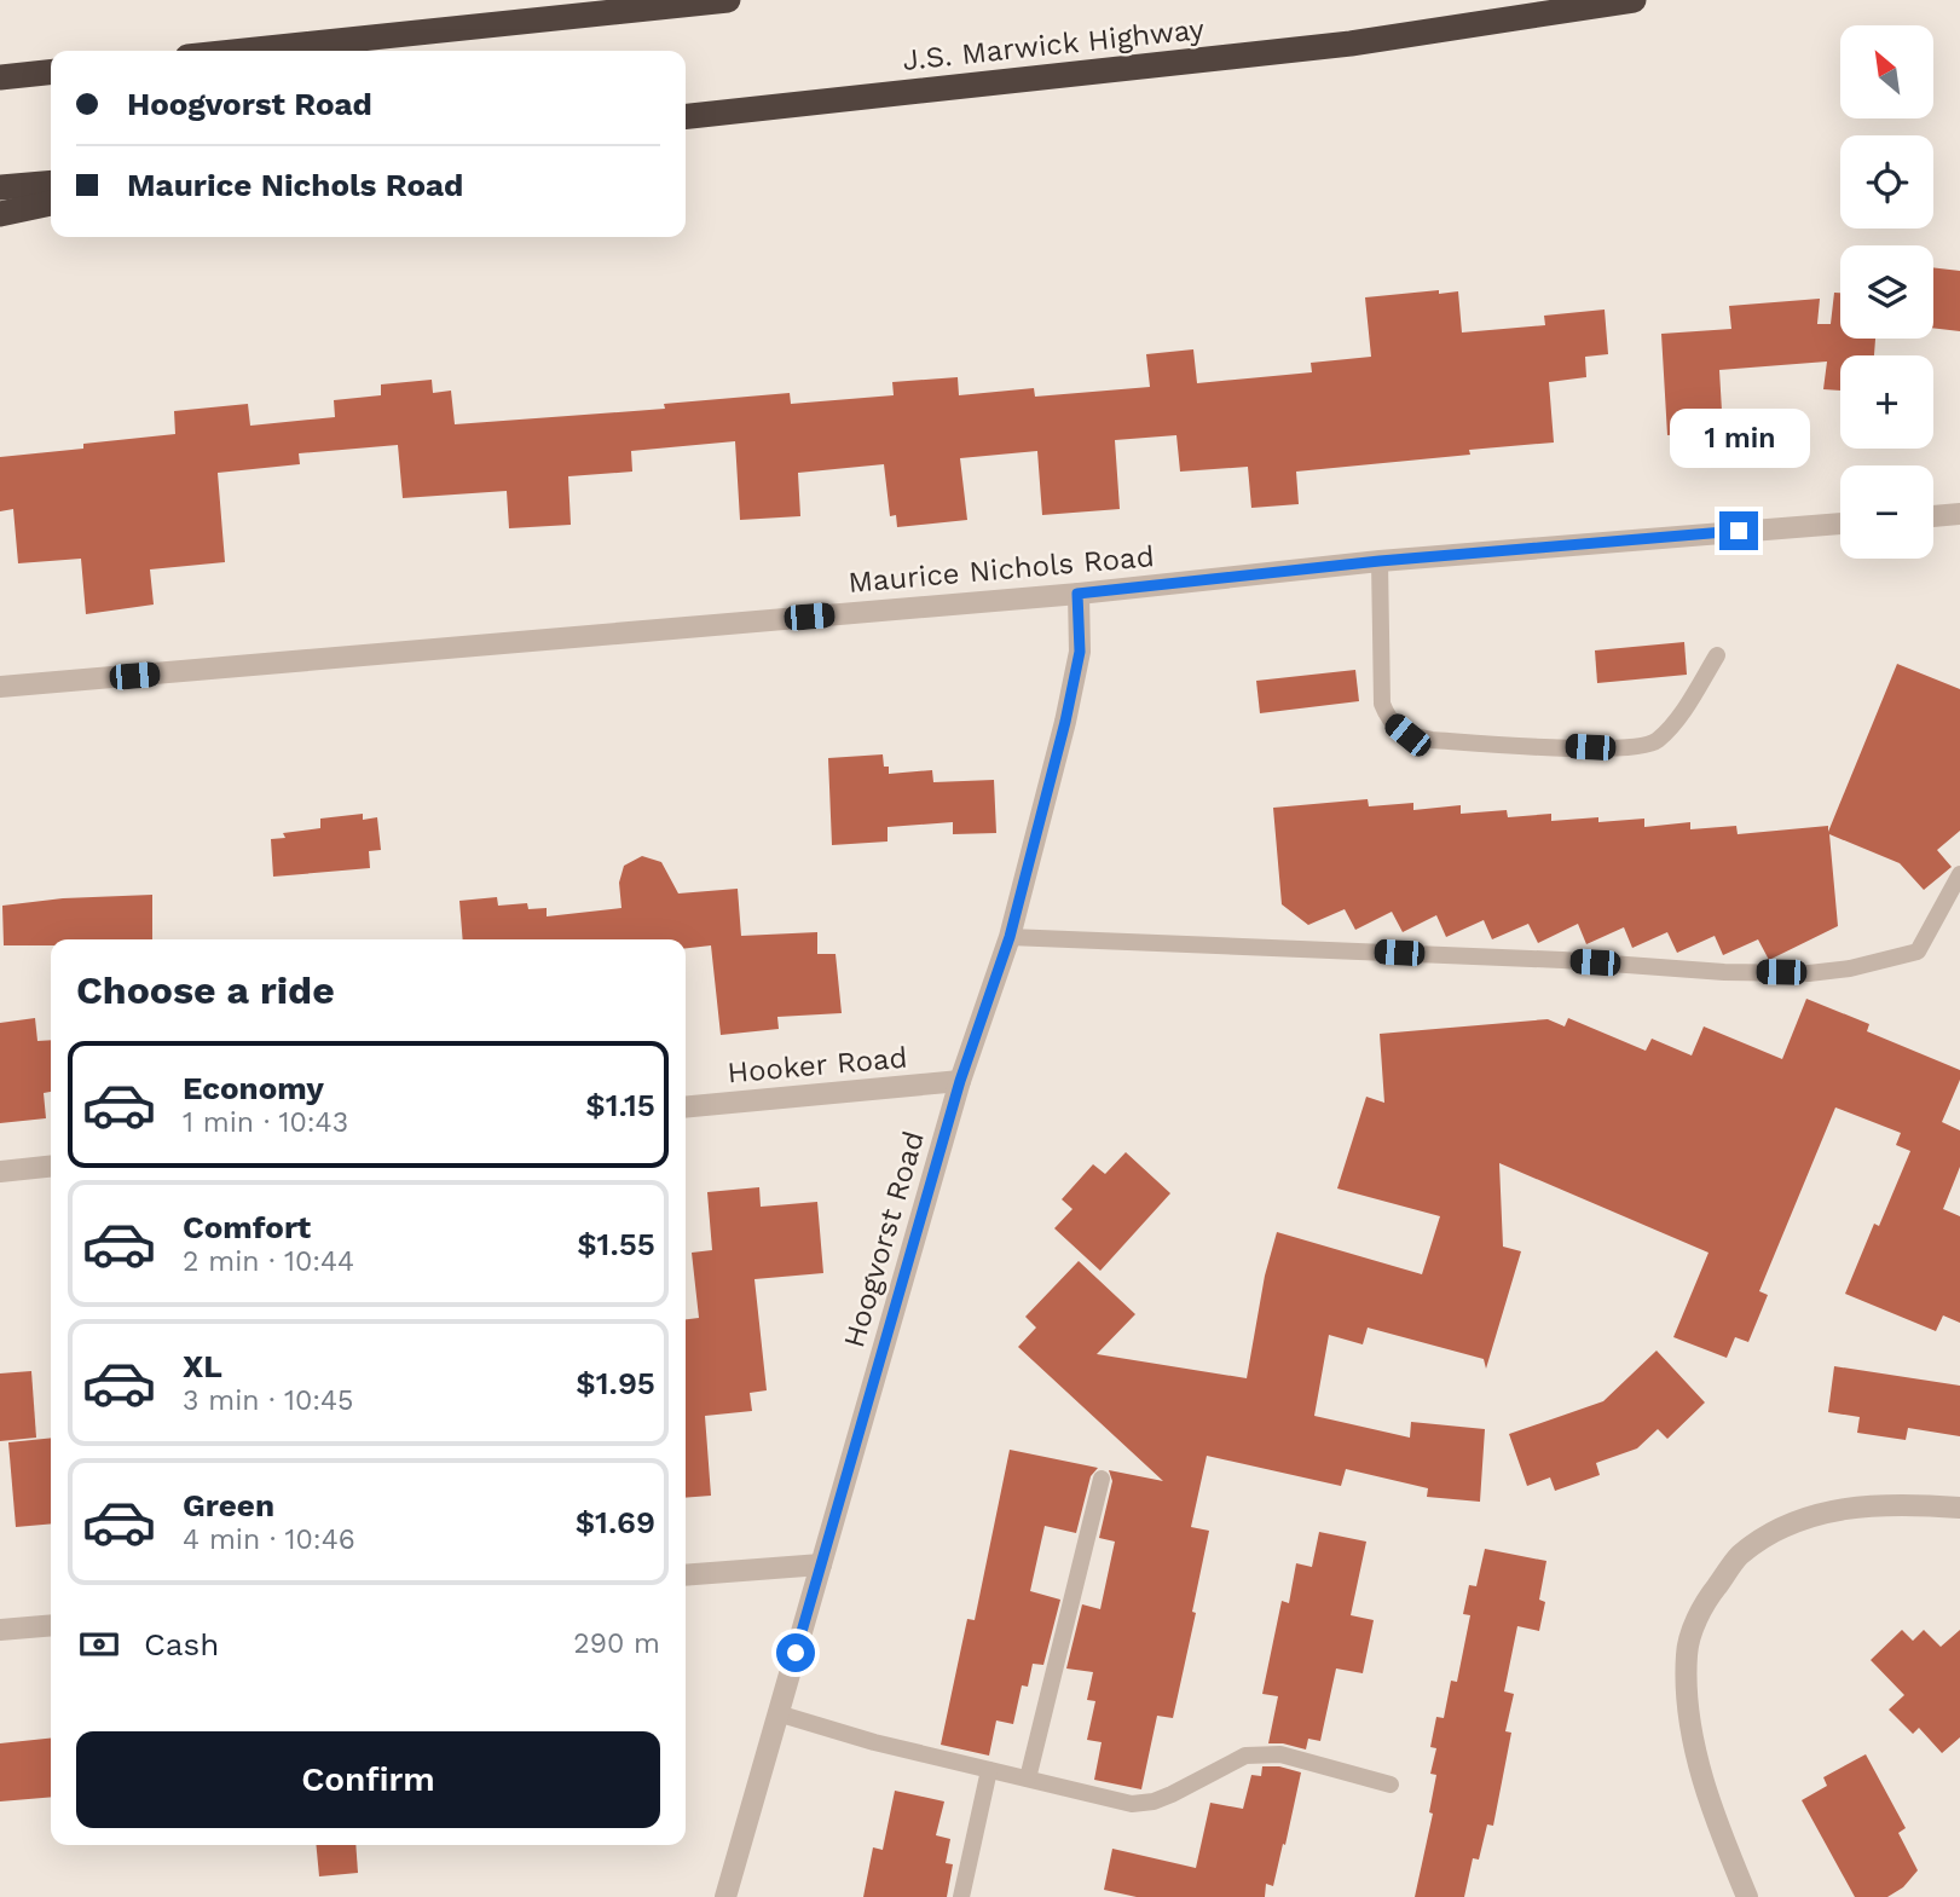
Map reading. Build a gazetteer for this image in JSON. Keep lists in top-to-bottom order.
{
  "streets": {
    "highway": ["J.S. Marwick Highway"],
    "street": ["Maurice Nichols Road", "Hooker Road", "Hoogvorst Road"]
  },
  "crossings": [
    ["Maurice Nichols Road", "Hoogvorst Road"],
    ["Hooker Road", "Hoogvorst Road"]
  ],
  "north": "top left",
  "page": {
    "map_buttons": ["+", "−"],
    "banner": ["Hoogvorst Road", "Maurice Nichols Road"],
    "bubble": "1 min",
    "heading": "Choose a ride",
    "list": [
      {
        "name": "Economy",
        "note": "1 min · 10:43",
        "value": "$1.15"
      },
      {
        "name": "Comfort",
        "note": "2 min · 10:44",
        "value": "$1.55"
      },
      {
        "name": "XL",
        "note": "3 min · 10:45",
        "value": "$1.95"
      },
      {
        "name": "Green",
        "note": "4 min · 10:46",
        "value": "$1.69"
      }
    ],
    "pay": ["Cash", "290 m"],
    "buttons": "Confirm"
  }
}
